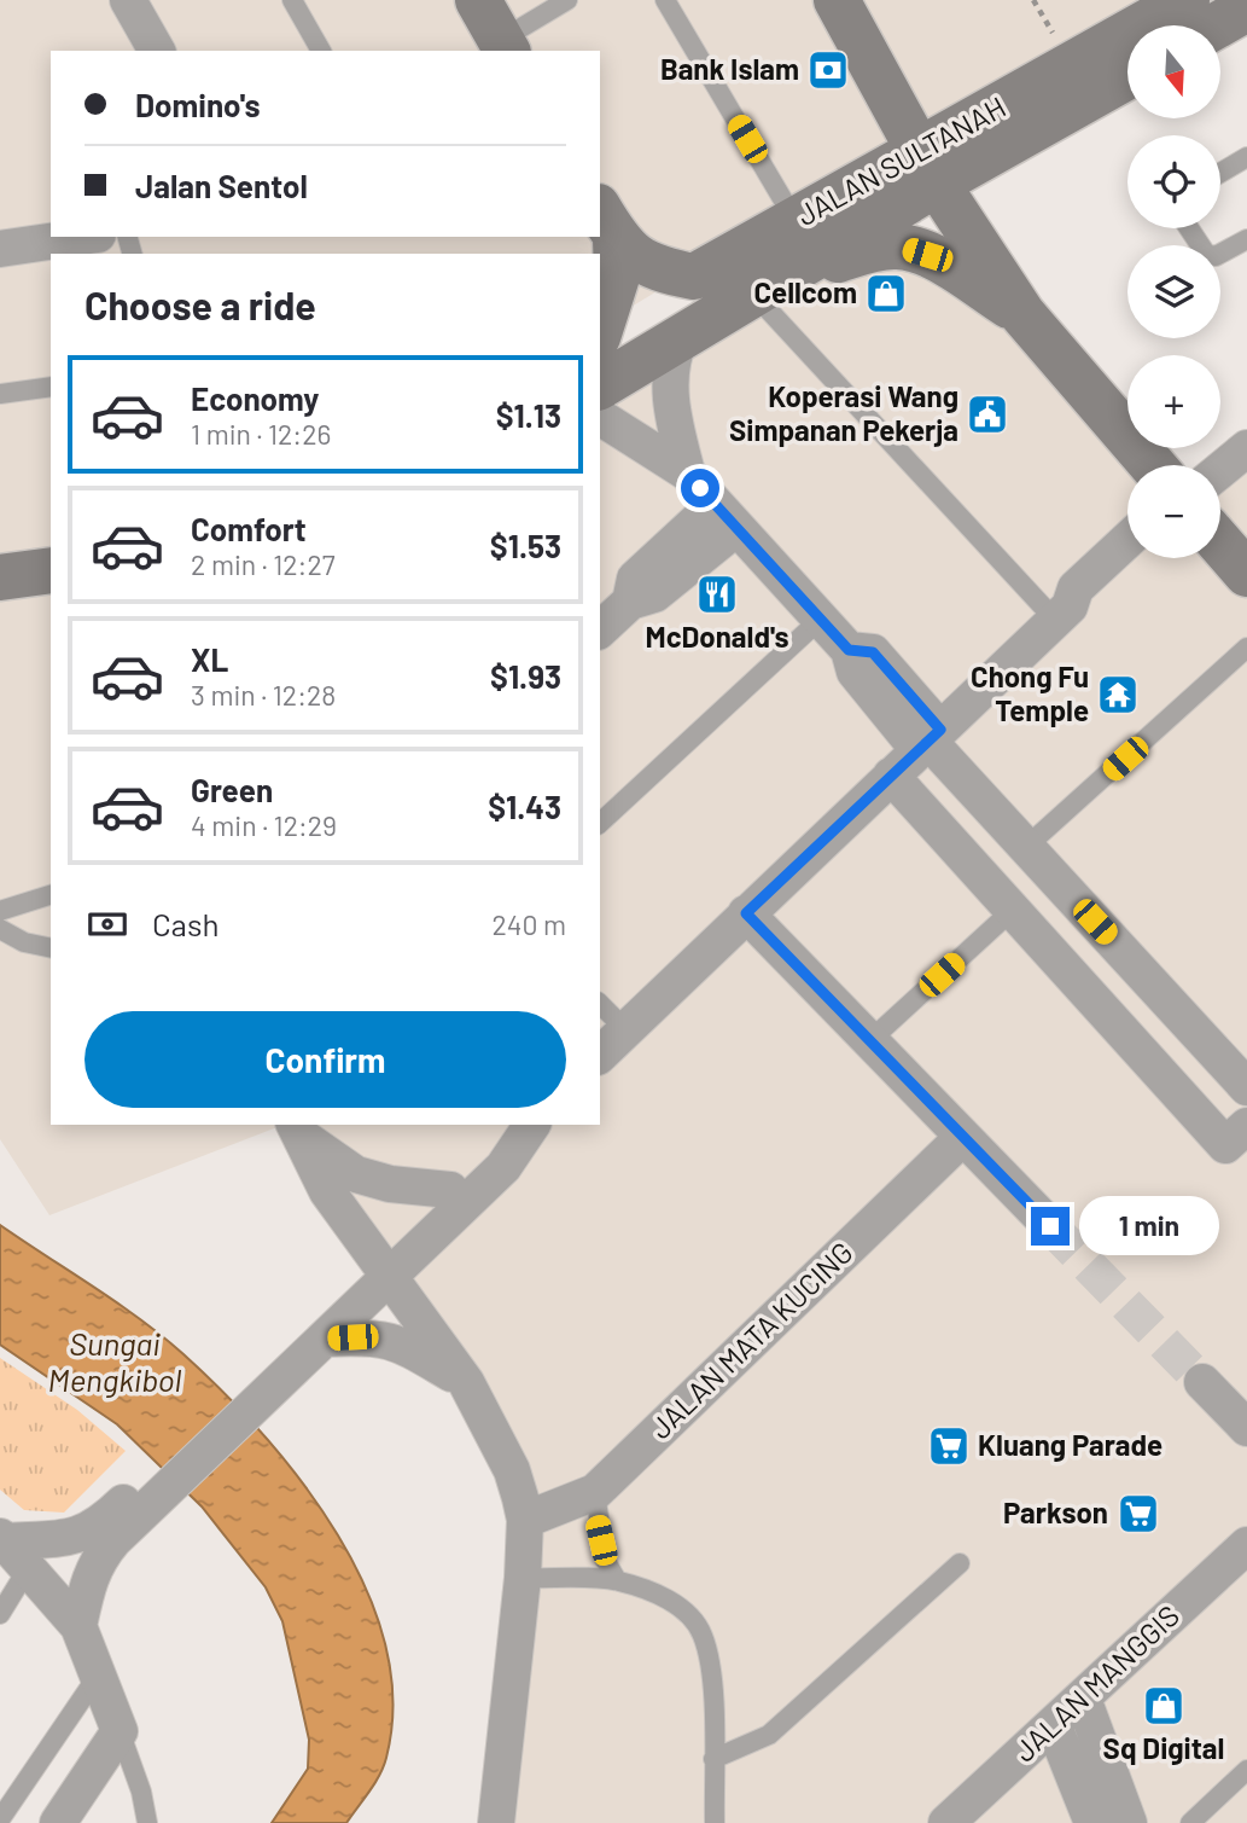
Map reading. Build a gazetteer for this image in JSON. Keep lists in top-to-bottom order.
{
  "streets": {
    "street": ["JALAN SULTANAH", "JALAN MATA KUCING", "JALAN MANGGIS"]
  },
  "water": ["Sungai Mengkibol"],
  "places": {
    "bank": ["Bank Islam"],
    "shop": ["Cellcom", "Sq Digital"],
    "public building": ["Koperasi Wang Simpanan Pekerja"],
    "restaurant": ["McDonald's"],
    "temple": ["Chong Fu Temple"],
    "supermarket": ["Kluang Parade", "Parkson"]
  },
  "north": "bottom",
  "page": {
    "map_buttons": ["+", "−"],
    "banner": ["Domino's", "Jalan Sentol"],
    "heading": "Choose a ride",
    "list": [
      {
        "name": "Economy",
        "note": "1 min · 12:26",
        "value": "$1.13"
      },
      {
        "name": "Comfort",
        "note": "2 min · 12:27",
        "value": "$1.53"
      },
      {
        "name": "XL",
        "note": "3 min · 12:28",
        "value": "$1.93"
      },
      {
        "name": "Green",
        "note": "4 min · 12:29",
        "value": "$1.43"
      }
    ],
    "pay": ["Cash", "240 m"],
    "buttons": "Confirm",
    "bubble": "1 min"
  }
}
